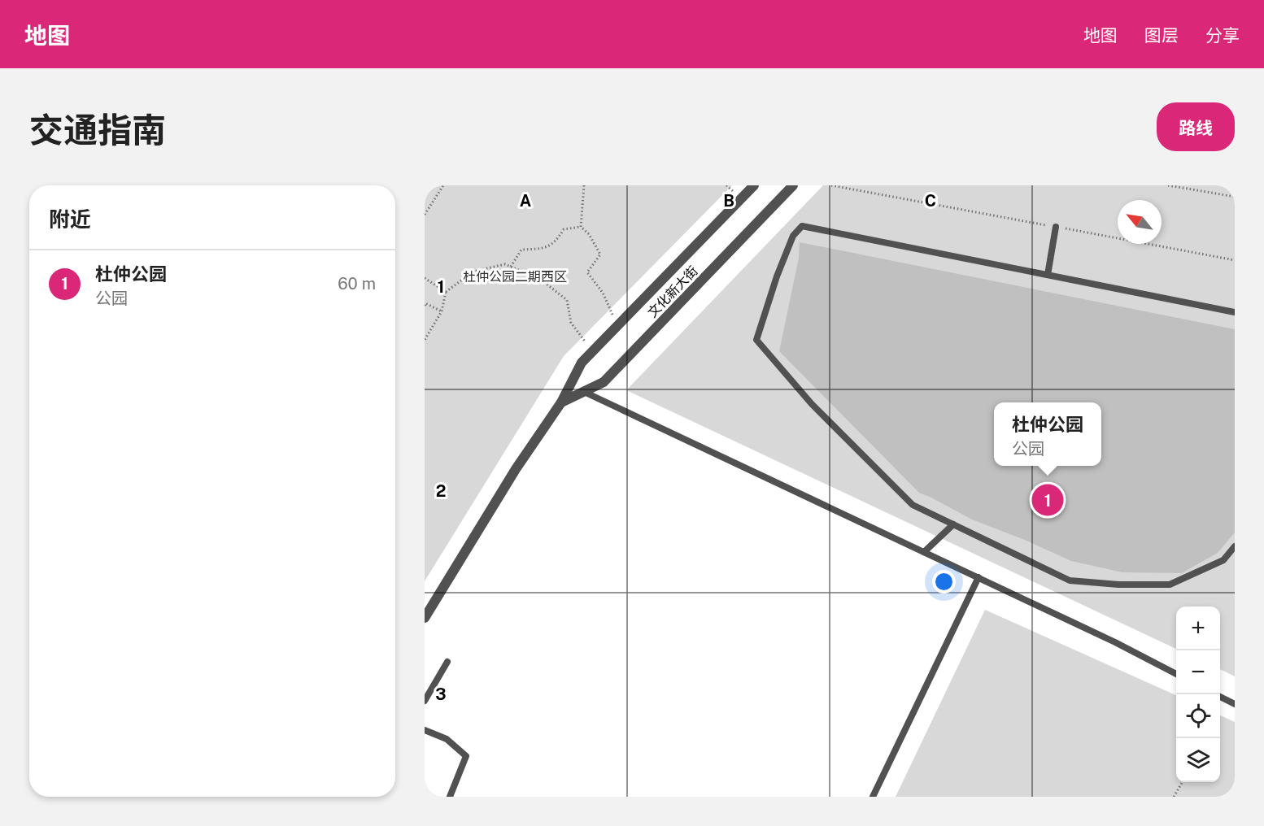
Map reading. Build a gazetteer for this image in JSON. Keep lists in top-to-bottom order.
{
  "streets": {
    "street": ["文化新大街"]
  },
  "parks": ["杜仲公园二期西区"],
  "north": "top left",
  "page": {
    "header": "地图",
    "nav": ["地图", "图层", "分享"],
    "title": "交通指南",
    "buttons": "路线",
    "heading": "附近",
    "list": [
      {
        "mark": "1",
        "name": "杜仲公园",
        "note": "公园",
        "value": "60 m"
      }
    ],
    "popup": ["杜仲公园", "公园"],
    "pins": "1",
    "map_buttons": ["+", "−"]
  },
  "grid": {
    "columns": ["A", "B", "C"],
    "rows": ["1", "2", "3"]
  }
}
